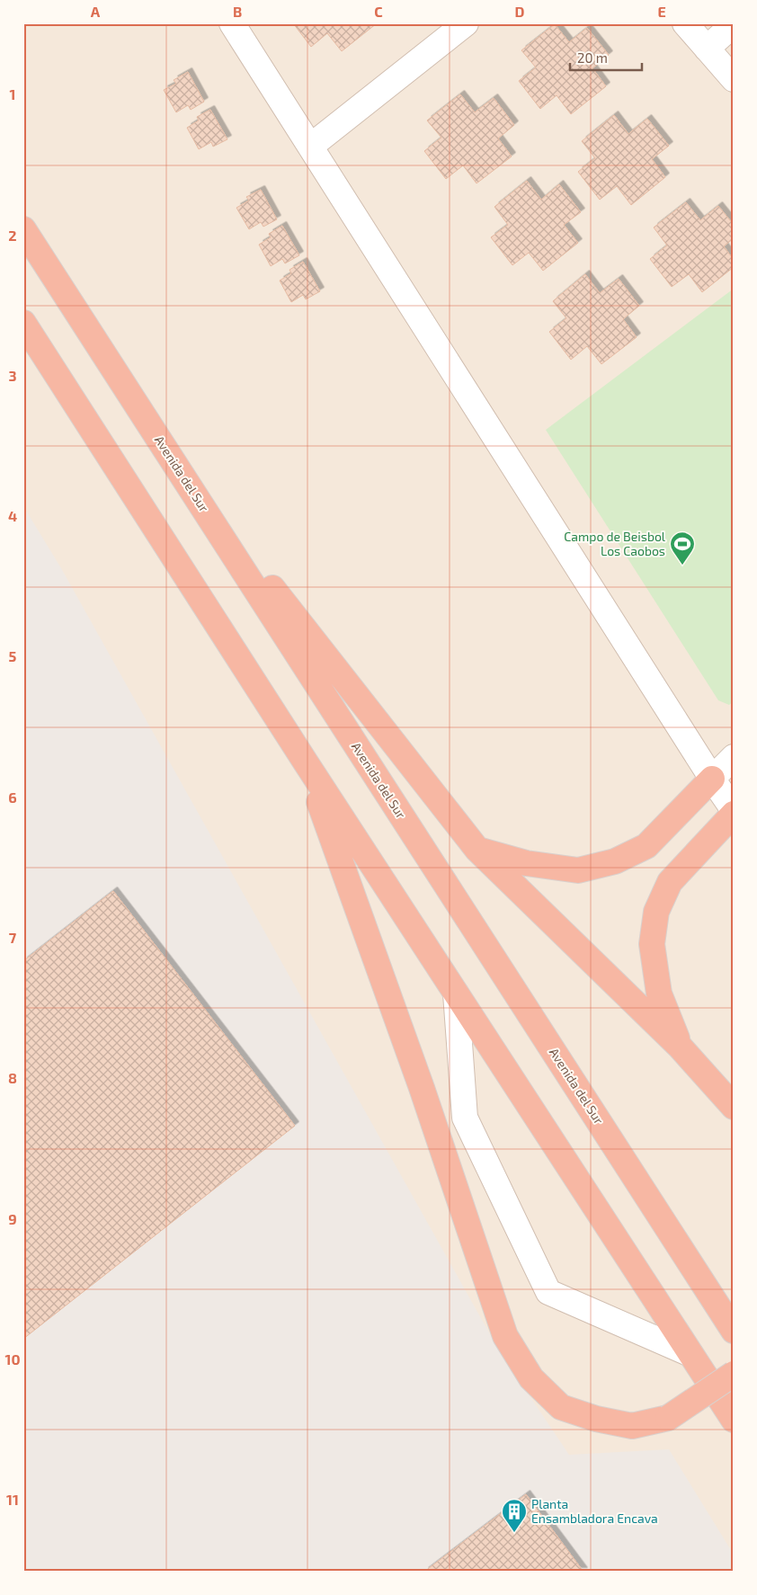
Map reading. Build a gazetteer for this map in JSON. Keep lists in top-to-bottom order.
{
  "streets": {
    "highway": ["Avenida del Sur"]
  },
  "places": {
    "sports": ["Campo de Beisbol Los Caobos"],
    "building": ["Planta Ensambladora Encava"]
  },
  "scale_bar": "20 m",
  "grid": {
    "columns": [
      "A",
      "B",
      "C",
      "D",
      "E"
    ],
    "rows": [
      "1",
      "2",
      "3",
      "4",
      "5",
      "6",
      "7",
      "8",
      "9",
      "10",
      "11"
    ]
  }
}
